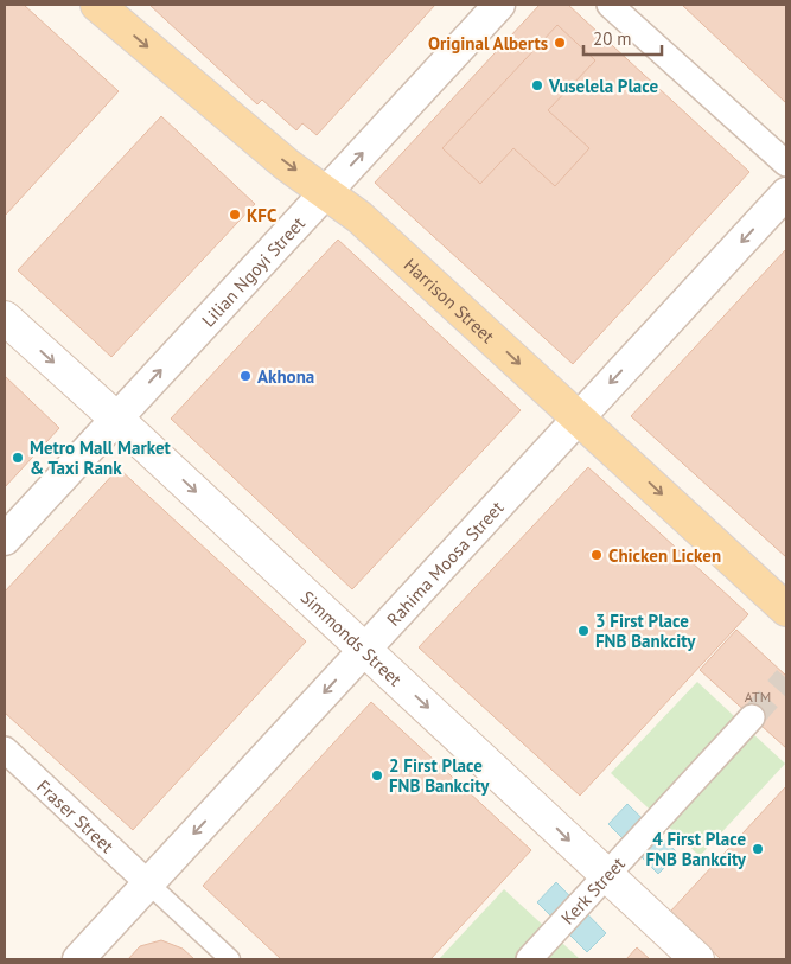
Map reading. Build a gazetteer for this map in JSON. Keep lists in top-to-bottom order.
{
  "streets": {
    "main road": ["Harrison Street", "Simmonds Street"],
    "street": [
      "Lilian Ngoyi Street",
      "Rahima Moosa Street",
      "Fraser Street",
      "Kerk Street"
    ]
  },
  "crossings": [
    ["Lilian Ngoyi Street", "Harrison Street"],
    ["Lilian Ngoyi Street", "Simmonds Street"],
    ["Harrison Street", "Rahima Moosa Street"],
    ["Rahima Moosa Street", "Simmonds Street"],
    ["Rahima Moosa Street", "Fraser Street"],
    ["Simmonds Street", "Kerk Street"]
  ],
  "one_way": [
    "Lilian Ngoyi Street",
    "Harrison Street",
    "Rahima Moosa Street",
    "Simmonds Street"
  ],
  "places": [
    "Original Alberts",
    "Vuselela Place",
    "KFC",
    "Akhona",
    "Metro Mall Market & Taxi Rank",
    "Chicken Licken",
    "3 First Place FNB Bankcity",
    "2 First Place FNB Bankcity",
    "4 First Place FNB Bankcity"
  ],
  "house_numbers": ["ATM"],
  "scale_bar": "20 m"
}
